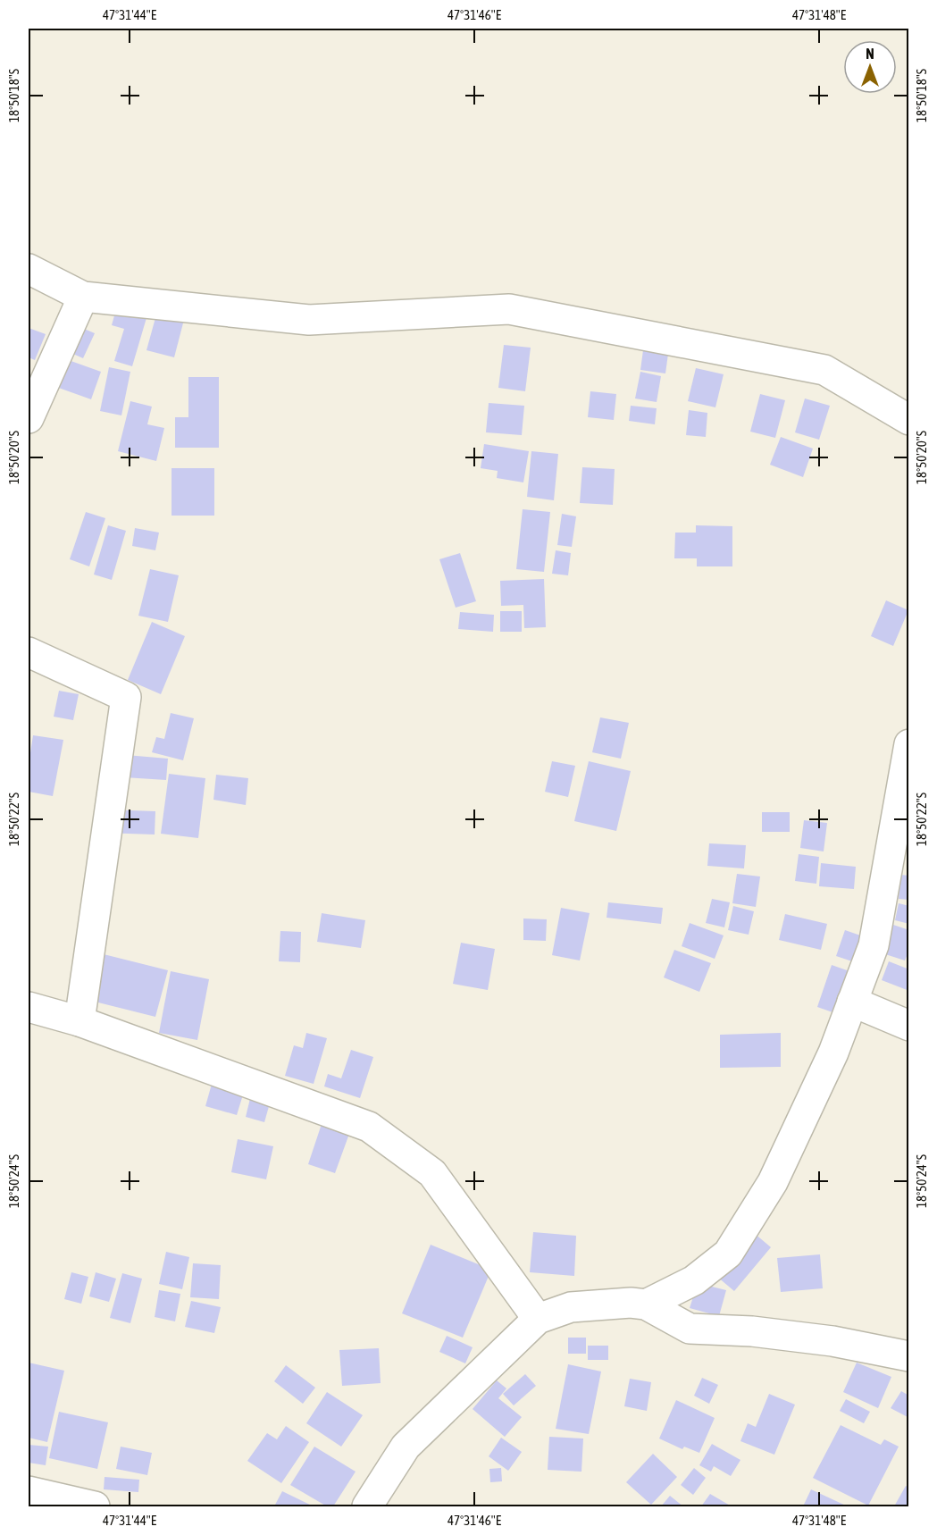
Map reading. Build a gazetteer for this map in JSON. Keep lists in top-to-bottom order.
{
  "north": "top",
  "coordinates": [
    "47°31'44\"E",
    "47°31'46\"E",
    "47°31'48\"E",
    "18°50'18\"S",
    "18°50'20\"S",
    "18°50'22\"S",
    "18°50'24\"S"
  ]
}
